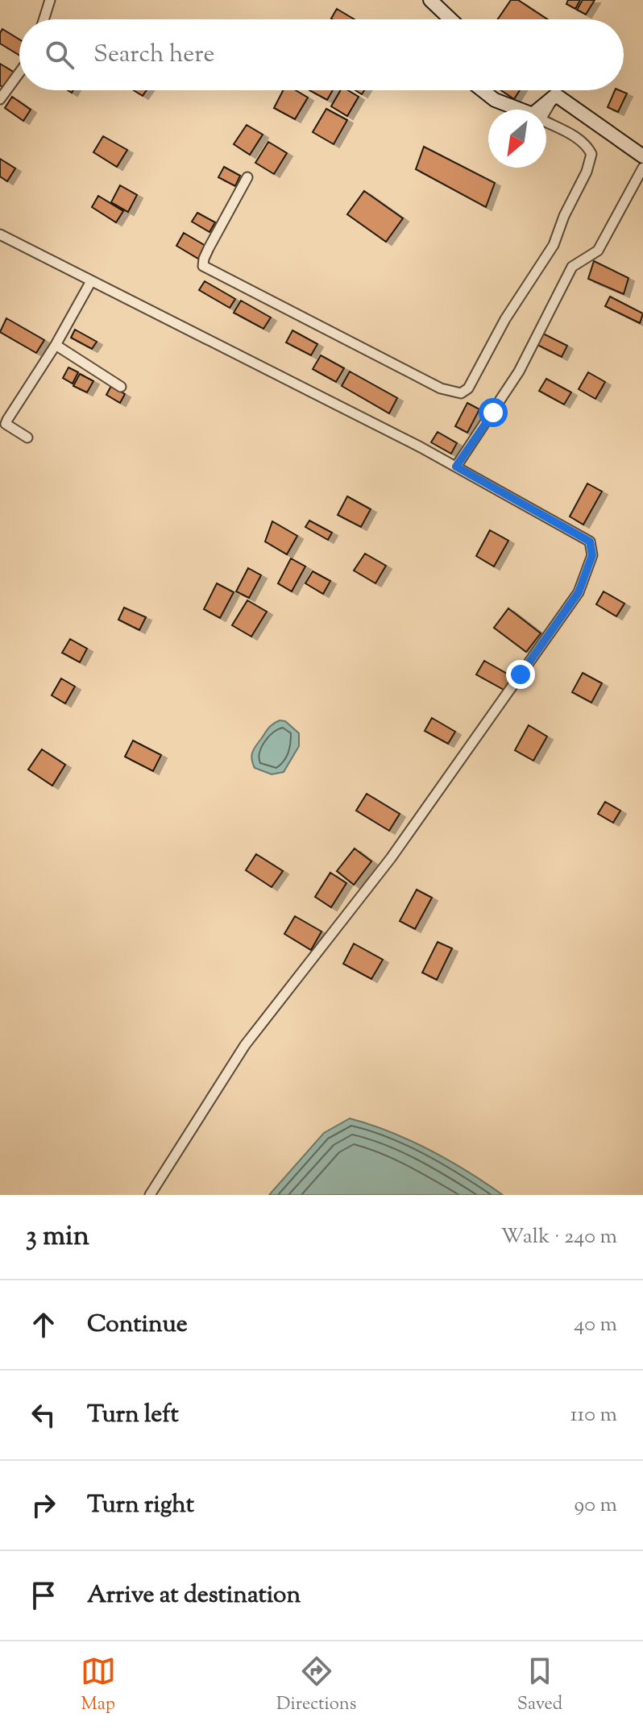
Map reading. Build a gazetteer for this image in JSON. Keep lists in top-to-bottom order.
{
  "north": "bottom left",
  "page": {
    "search": "Search here",
    "heading": ["3 min", "Walk · 240 m"],
    "list": [
      ["Continue", "40 m"],
      ["Turn left", "110 m"],
      ["Turn right", "90 m"],
      "Arrive at destination"
    ],
    "nav": ["Map", "Directions", "Saved"]
  }
}
